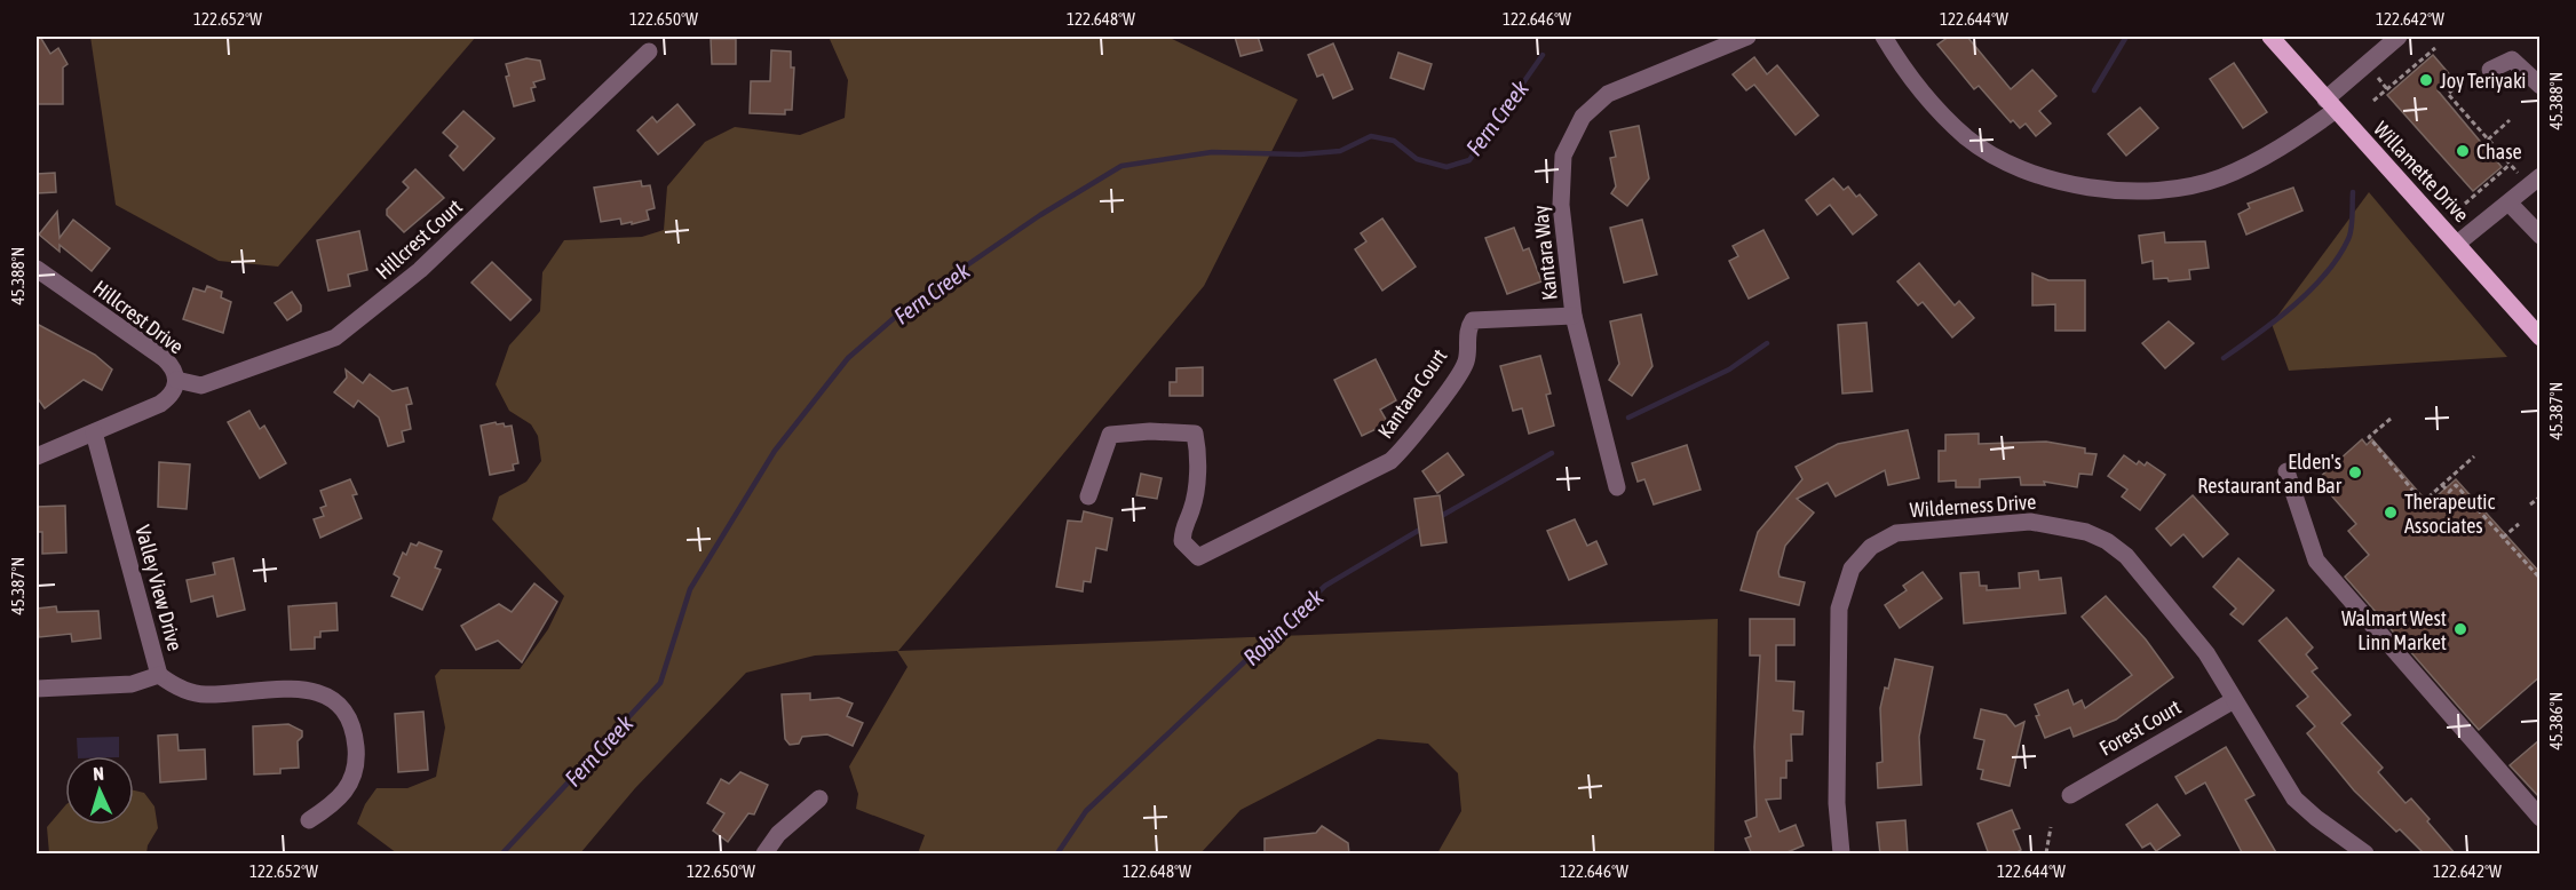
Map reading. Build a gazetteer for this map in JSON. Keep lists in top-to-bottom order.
{
  "streets": {
    "main road": ["Willamette Drive"],
    "street": [
      "Hillcrest Court",
      "Kantara Way",
      "Hillcrest Drive",
      "Kantara Court",
      "Wilderness Drive",
      "Valley View Drive",
      "Forest Court"
    ]
  },
  "crossings": [
    ["Hillcrest Court", "Hillcrest Drive"],
    ["Kantara Way", "Kantara Court"],
    ["Hillcrest Drive", "Valley View Drive"],
    ["Wilderness Drive", "Forest Court"]
  ],
  "water": ["Fern Creek", "Robin Creek"],
  "places": [
    "Joy Teriyaki",
    "Chase",
    "Elden's Restaurant and Bar",
    "Therapeutic Associates",
    "Walmart West Linn Market"
  ],
  "north": "top",
  "coordinates": [
    "122.652°W",
    "122.650°W",
    "122.648°W",
    "122.646°W",
    "122.644°W",
    "122.642°W",
    "45.388°N",
    "45.387°N",
    "45.386°N"
  ]
}
